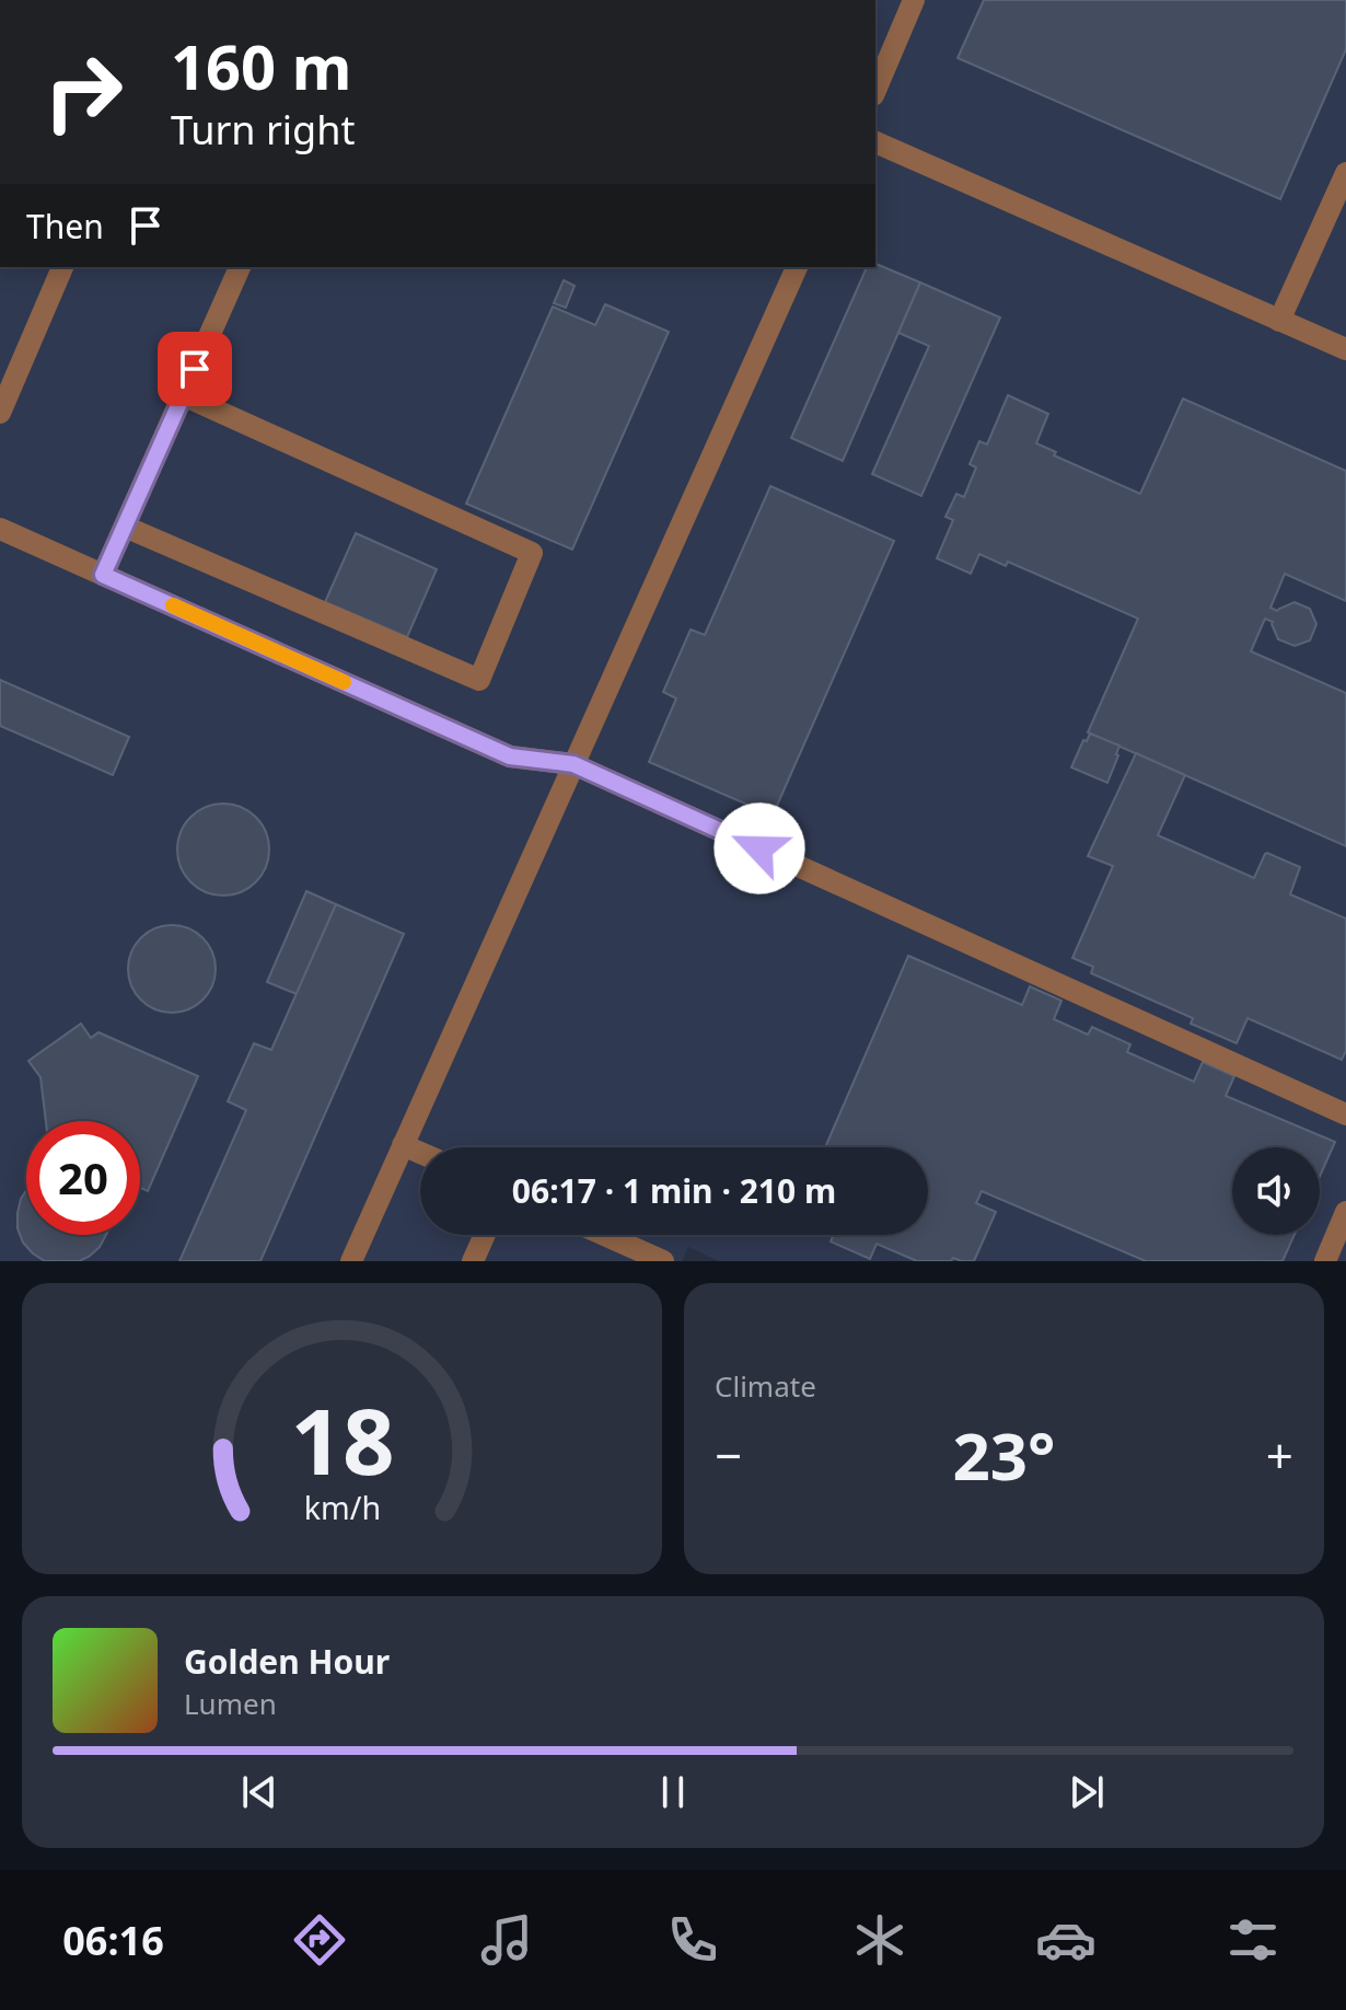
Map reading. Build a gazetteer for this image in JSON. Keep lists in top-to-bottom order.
{
  "page": {
    "turn": ["160 m", "Turn right"],
    "then": "Then",
    "limit": "20",
    "trip": "06:17 · 1 min · 210 m",
    "tile": "Climate",
    "heat": ["−", "23°", "+"],
    "song": ["Golden Hour", "Lumen"],
    "tabs": "06:16",
    "gauge": ["18", "km/h"]
  }
}
